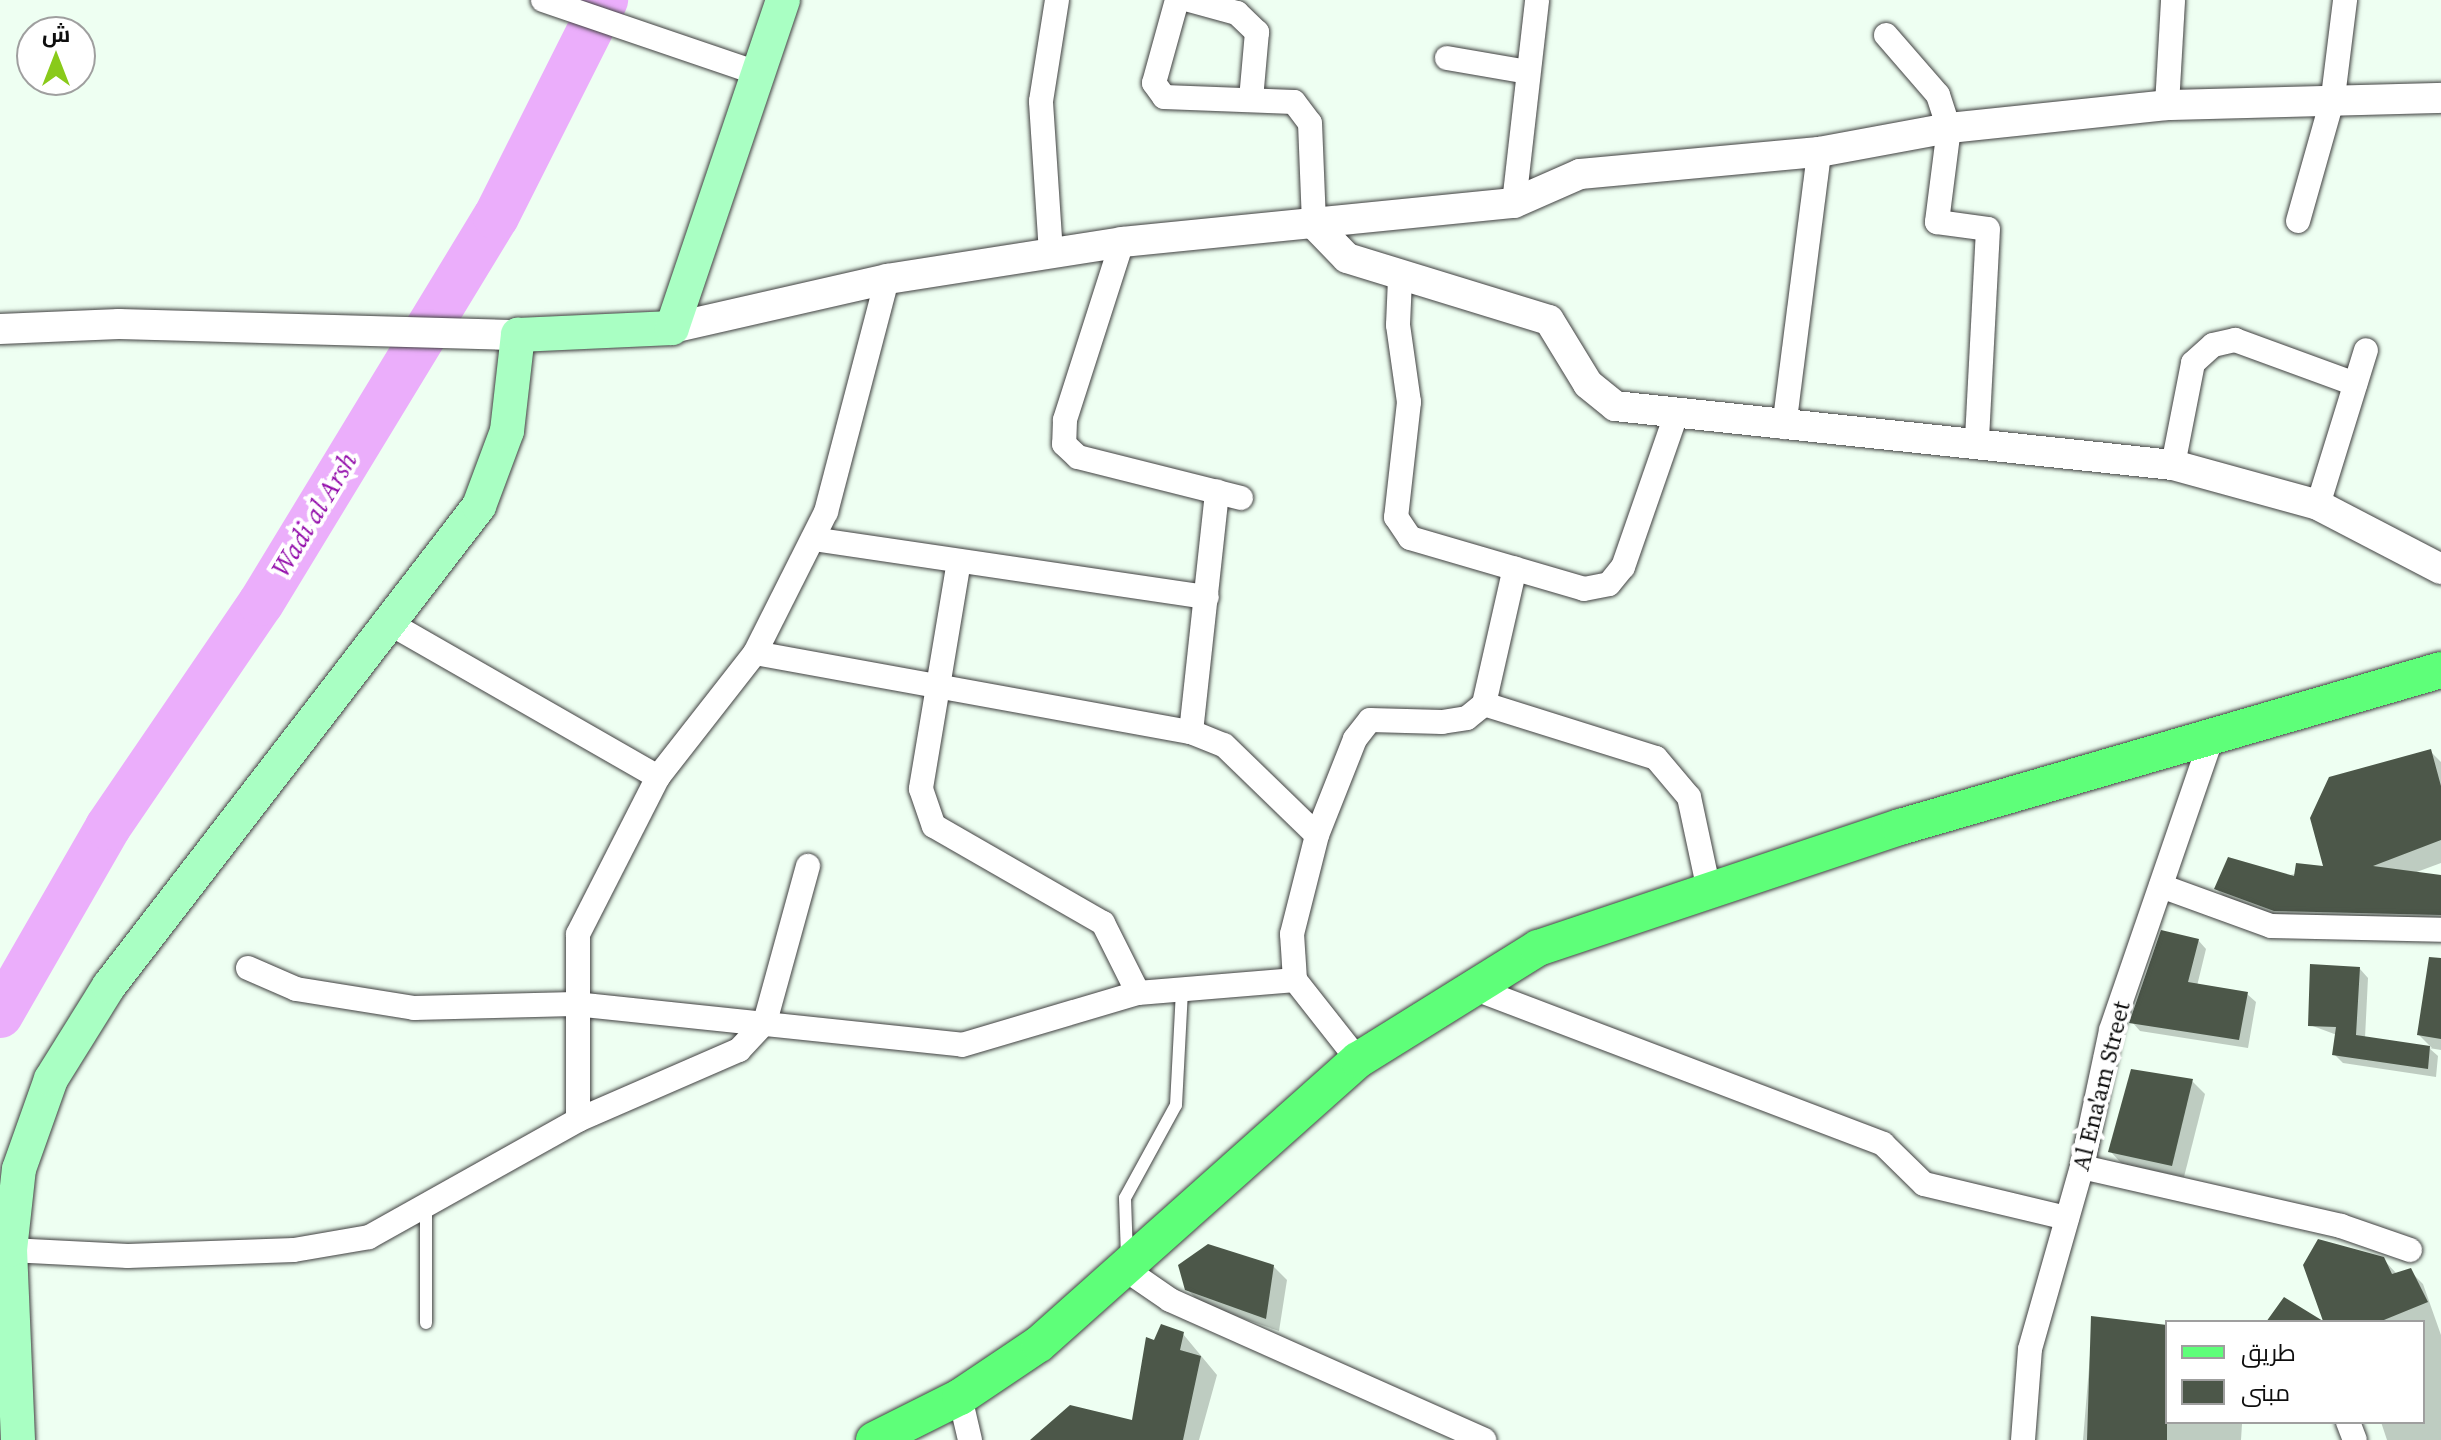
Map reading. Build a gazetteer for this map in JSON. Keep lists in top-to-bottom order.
{
  "streets": {
    "street": ["Al Ena'am Street"]
  },
  "water": ["Wadi al Arsh"],
  "legend": ["طريق", "مبنى"],
  "north": "top"
}
